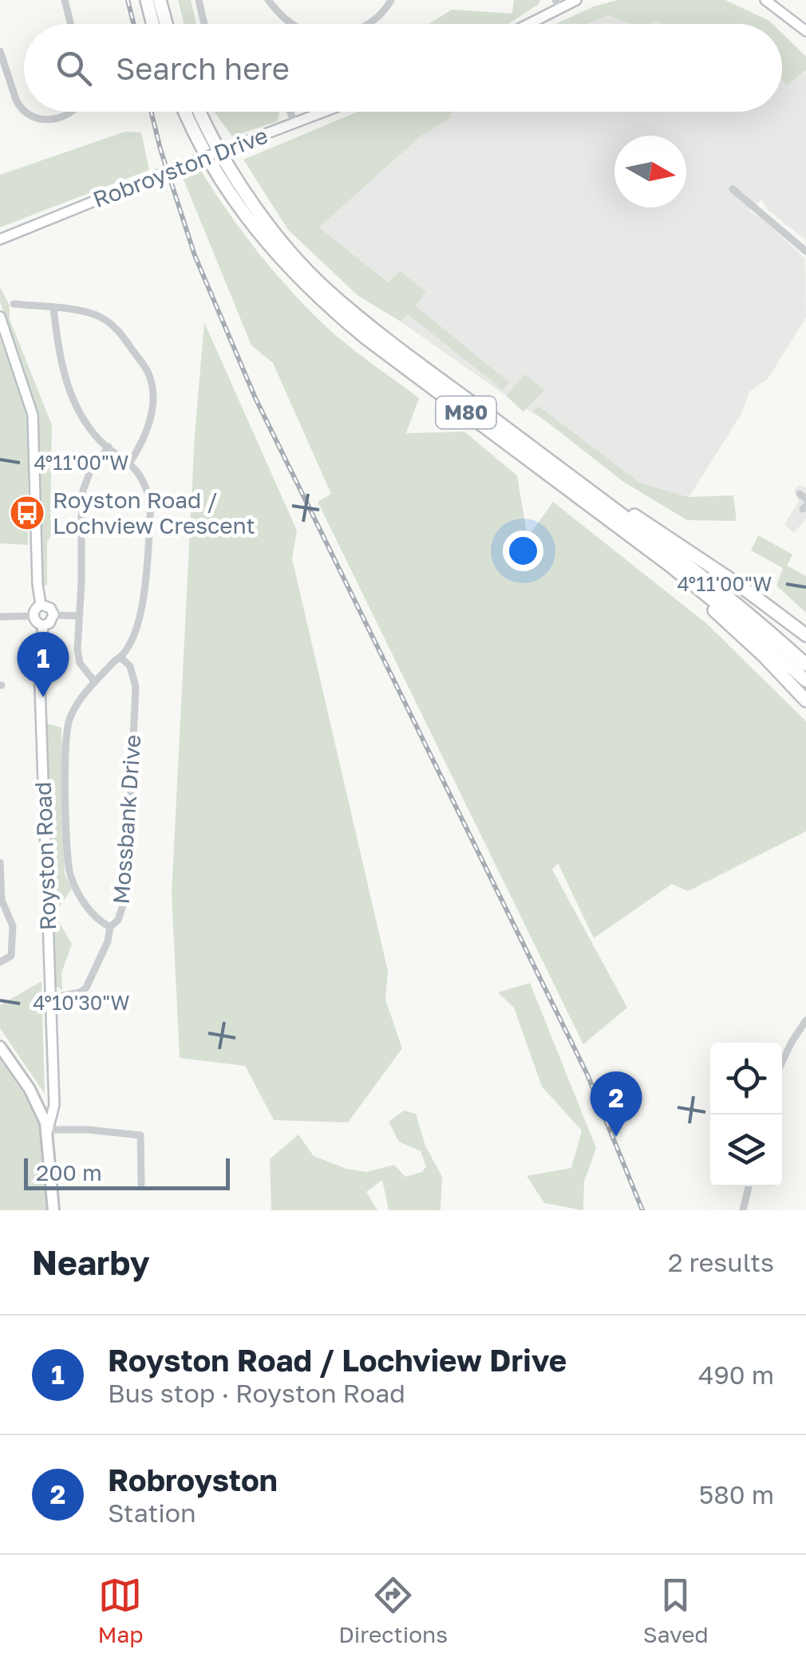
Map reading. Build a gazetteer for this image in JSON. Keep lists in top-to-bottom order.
{
  "streets": {
    "highway": ["M80"],
    "street": ["Robroyston Drive", "Mossbank Drive", "Royston Road"]
  },
  "crossings": [
    ["Mossbank Drive", "Royston Road"]
  ],
  "places": {
    "bus stop": ["Royston Road / Lochview Crescent"]
  },
  "scale_bar": "200 m",
  "north": "right",
  "page": {
    "search": "Search here",
    "pins": ["1", "2"],
    "scale": "200 m",
    "heading": ["Nearby", "2 results"],
    "list": [
      {
        "mark": "1",
        "name": "Royston Road / Lochview Drive",
        "note": "Bus stop · Royston Road",
        "value": "490 m"
      },
      {
        "mark": "2",
        "name": "Robroyston",
        "note": "Station",
        "value": "580 m"
      }
    ],
    "nav": ["Map", "Directions", "Saved"]
  },
  "coordinates": ["4°11'00\"W", "4°10'30\"W"]
}
